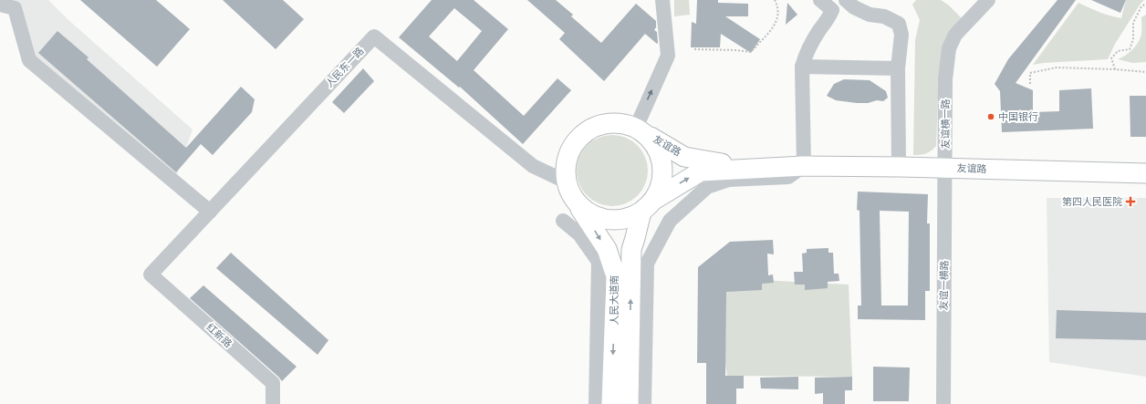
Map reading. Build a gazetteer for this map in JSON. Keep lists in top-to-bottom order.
{
  "streets": {
    "main road": ["友谊路", "人民大道南"],
    "street": [
      "人民东一路",
      "友谊横一路",
      "友谊一横路",
      "红新路"
    ]
  },
  "crossings": [
    ["人民东一路", "友谊路"],
    ["人民东一路", "人民大道南"],
    ["人民东一路", "红新路"],
    ["友谊横一路", "友谊路"],
    ["友谊横一路", "友谊一横路"],
    ["友谊路", "友谊一横路"],
    ["友谊路", "人民大道南"]
  ],
  "places": {
    "other": ["中国银行"],
    "health": ["第四人民医院"]
  }
}
